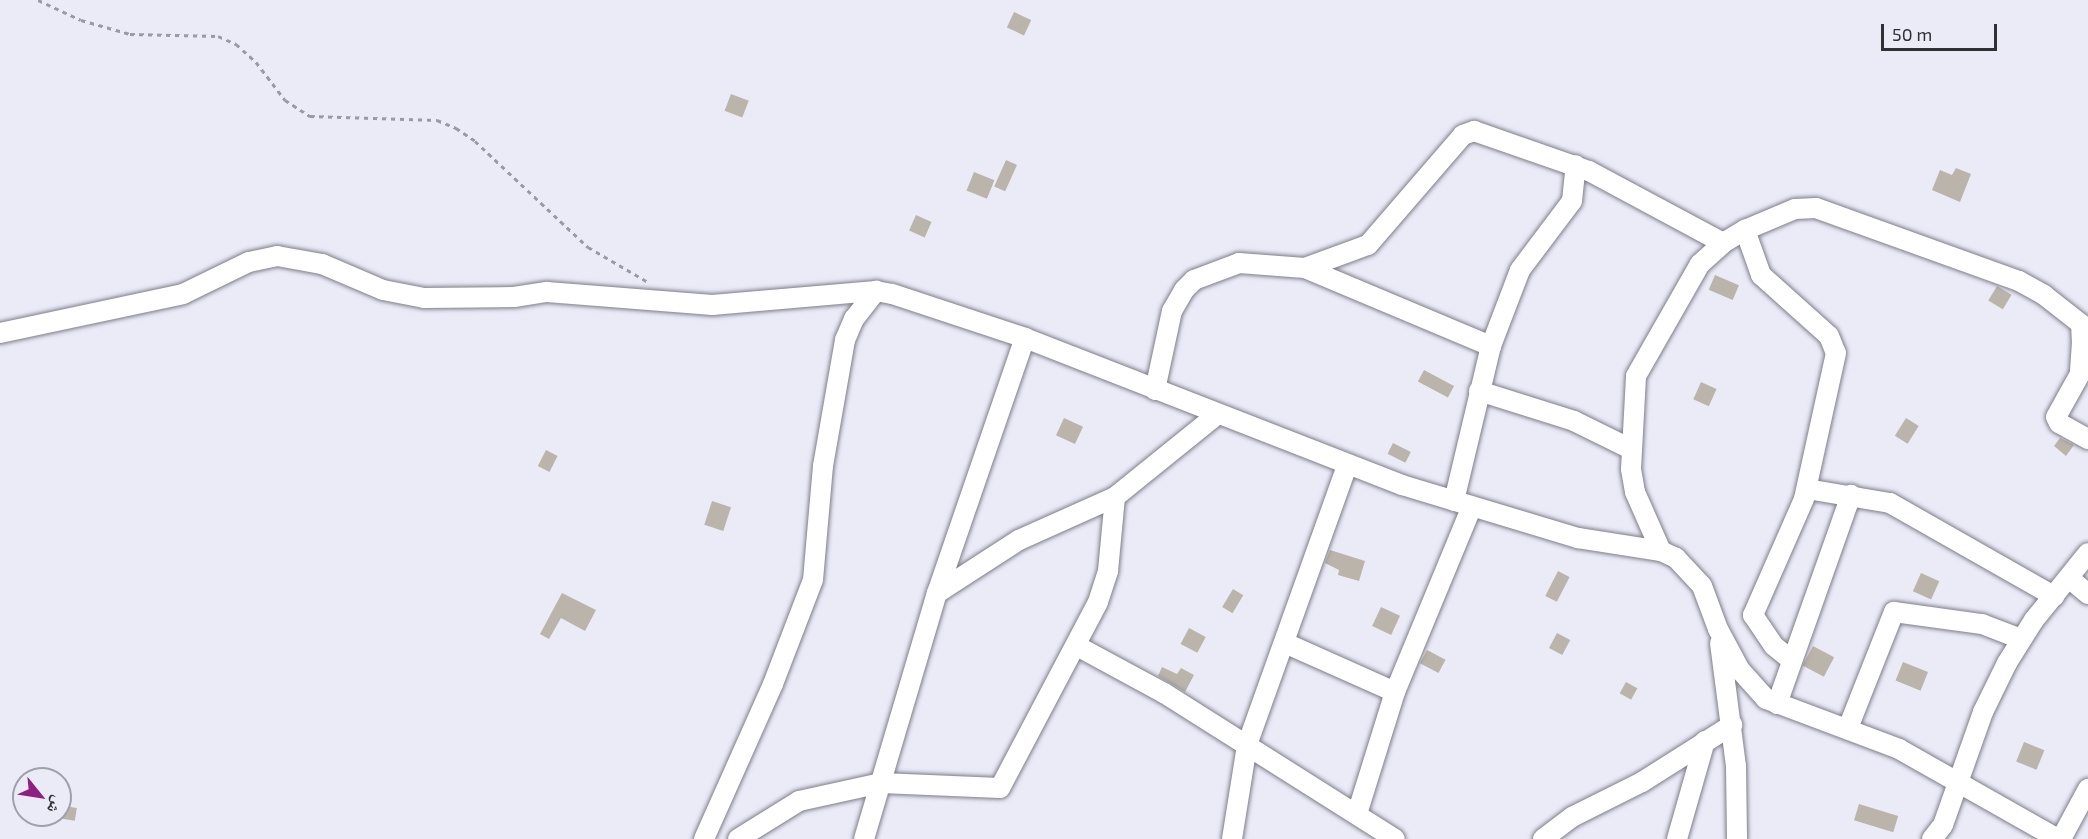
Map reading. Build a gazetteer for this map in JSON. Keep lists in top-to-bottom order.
{
  "scale_bar": "50 m",
  "north": "bottom right"
}
